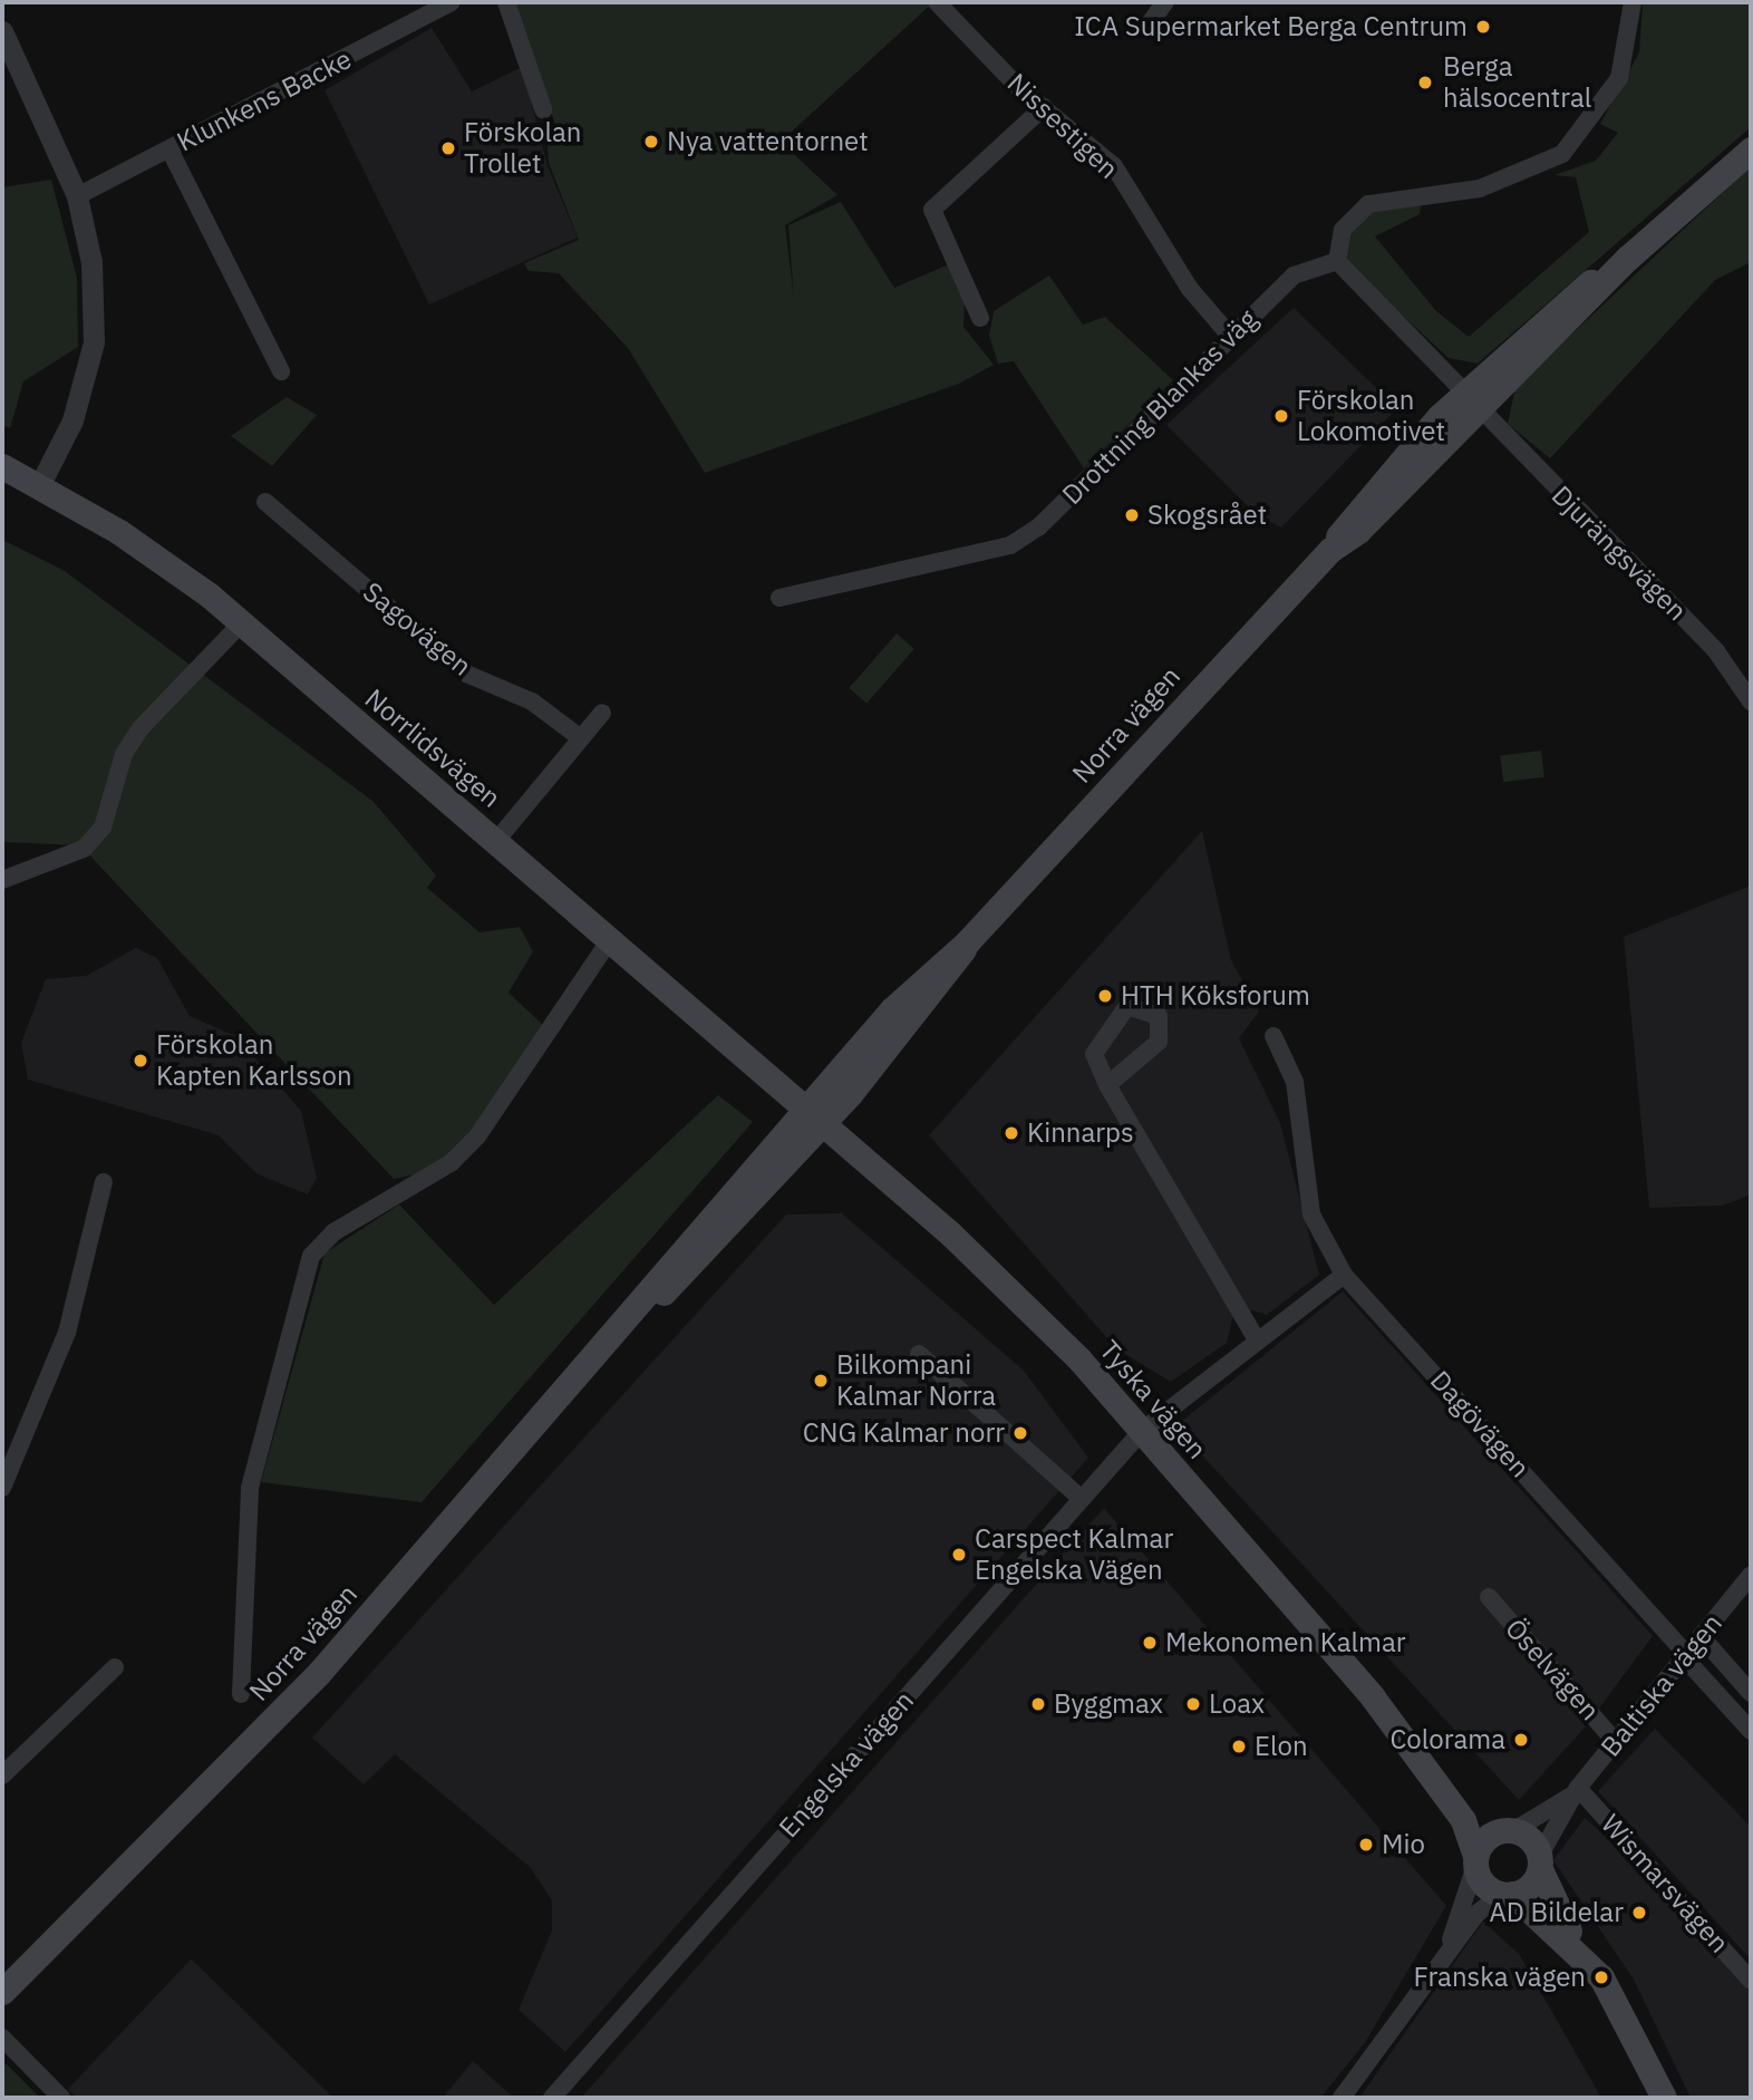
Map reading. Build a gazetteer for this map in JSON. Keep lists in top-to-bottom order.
{
  "streets": {
    "main road": ["Norra vägen", "Norrlidsvägen", "Tyska vägen"],
    "street": [
      "Klunkens Backe",
      "Nissestigen",
      "Drottning Blankas väg",
      "Djurängsvägen",
      "Sagovägen",
      "Dagövägen",
      "Öselvägen",
      "Baltiska vägen",
      "Engelska vägen",
      "Wismarsvägen"
    ]
  },
  "crossings": [
    ["Nissestigen", "Drottning Blankas väg"],
    ["Djurängsvägen", "Norra vägen"],
    ["Norra vägen", "Norrlidsvägen"],
    ["Norra vägen", "Tyska vägen"],
    ["Norrlidsvägen", "Tyska vägen"],
    ["Tyska vägen", "Baltiska vägen"],
    ["Tyska vägen", "Engelska vägen"],
    ["Dagövägen", "Baltiska vägen"],
    ["Öselvägen", "Baltiska vägen"],
    ["Baltiska vägen", "Wismarsvägen"]
  ],
  "places": [
    "ICA Supermarket Berga Centrum",
    "Berga hälsocentral",
    "Nya vattentornet",
    "Förskolan Trollet",
    "Förskolan Lokomotivet",
    "Skogsrået",
    "HTH Köksforum",
    "Förskolan Kapten Karlsson",
    "Kinnarps",
    "Bilkompani Kalmar Norra",
    "CNG Kalmar norr",
    "Carspect Kalmar Engelska Vägen",
    "Mekonomen Kalmar",
    "Byggmax",
    "Loax",
    "Colorama",
    "Elon",
    "Mio",
    "AD Bildelar",
    "Franska vägen"
  ]
}
